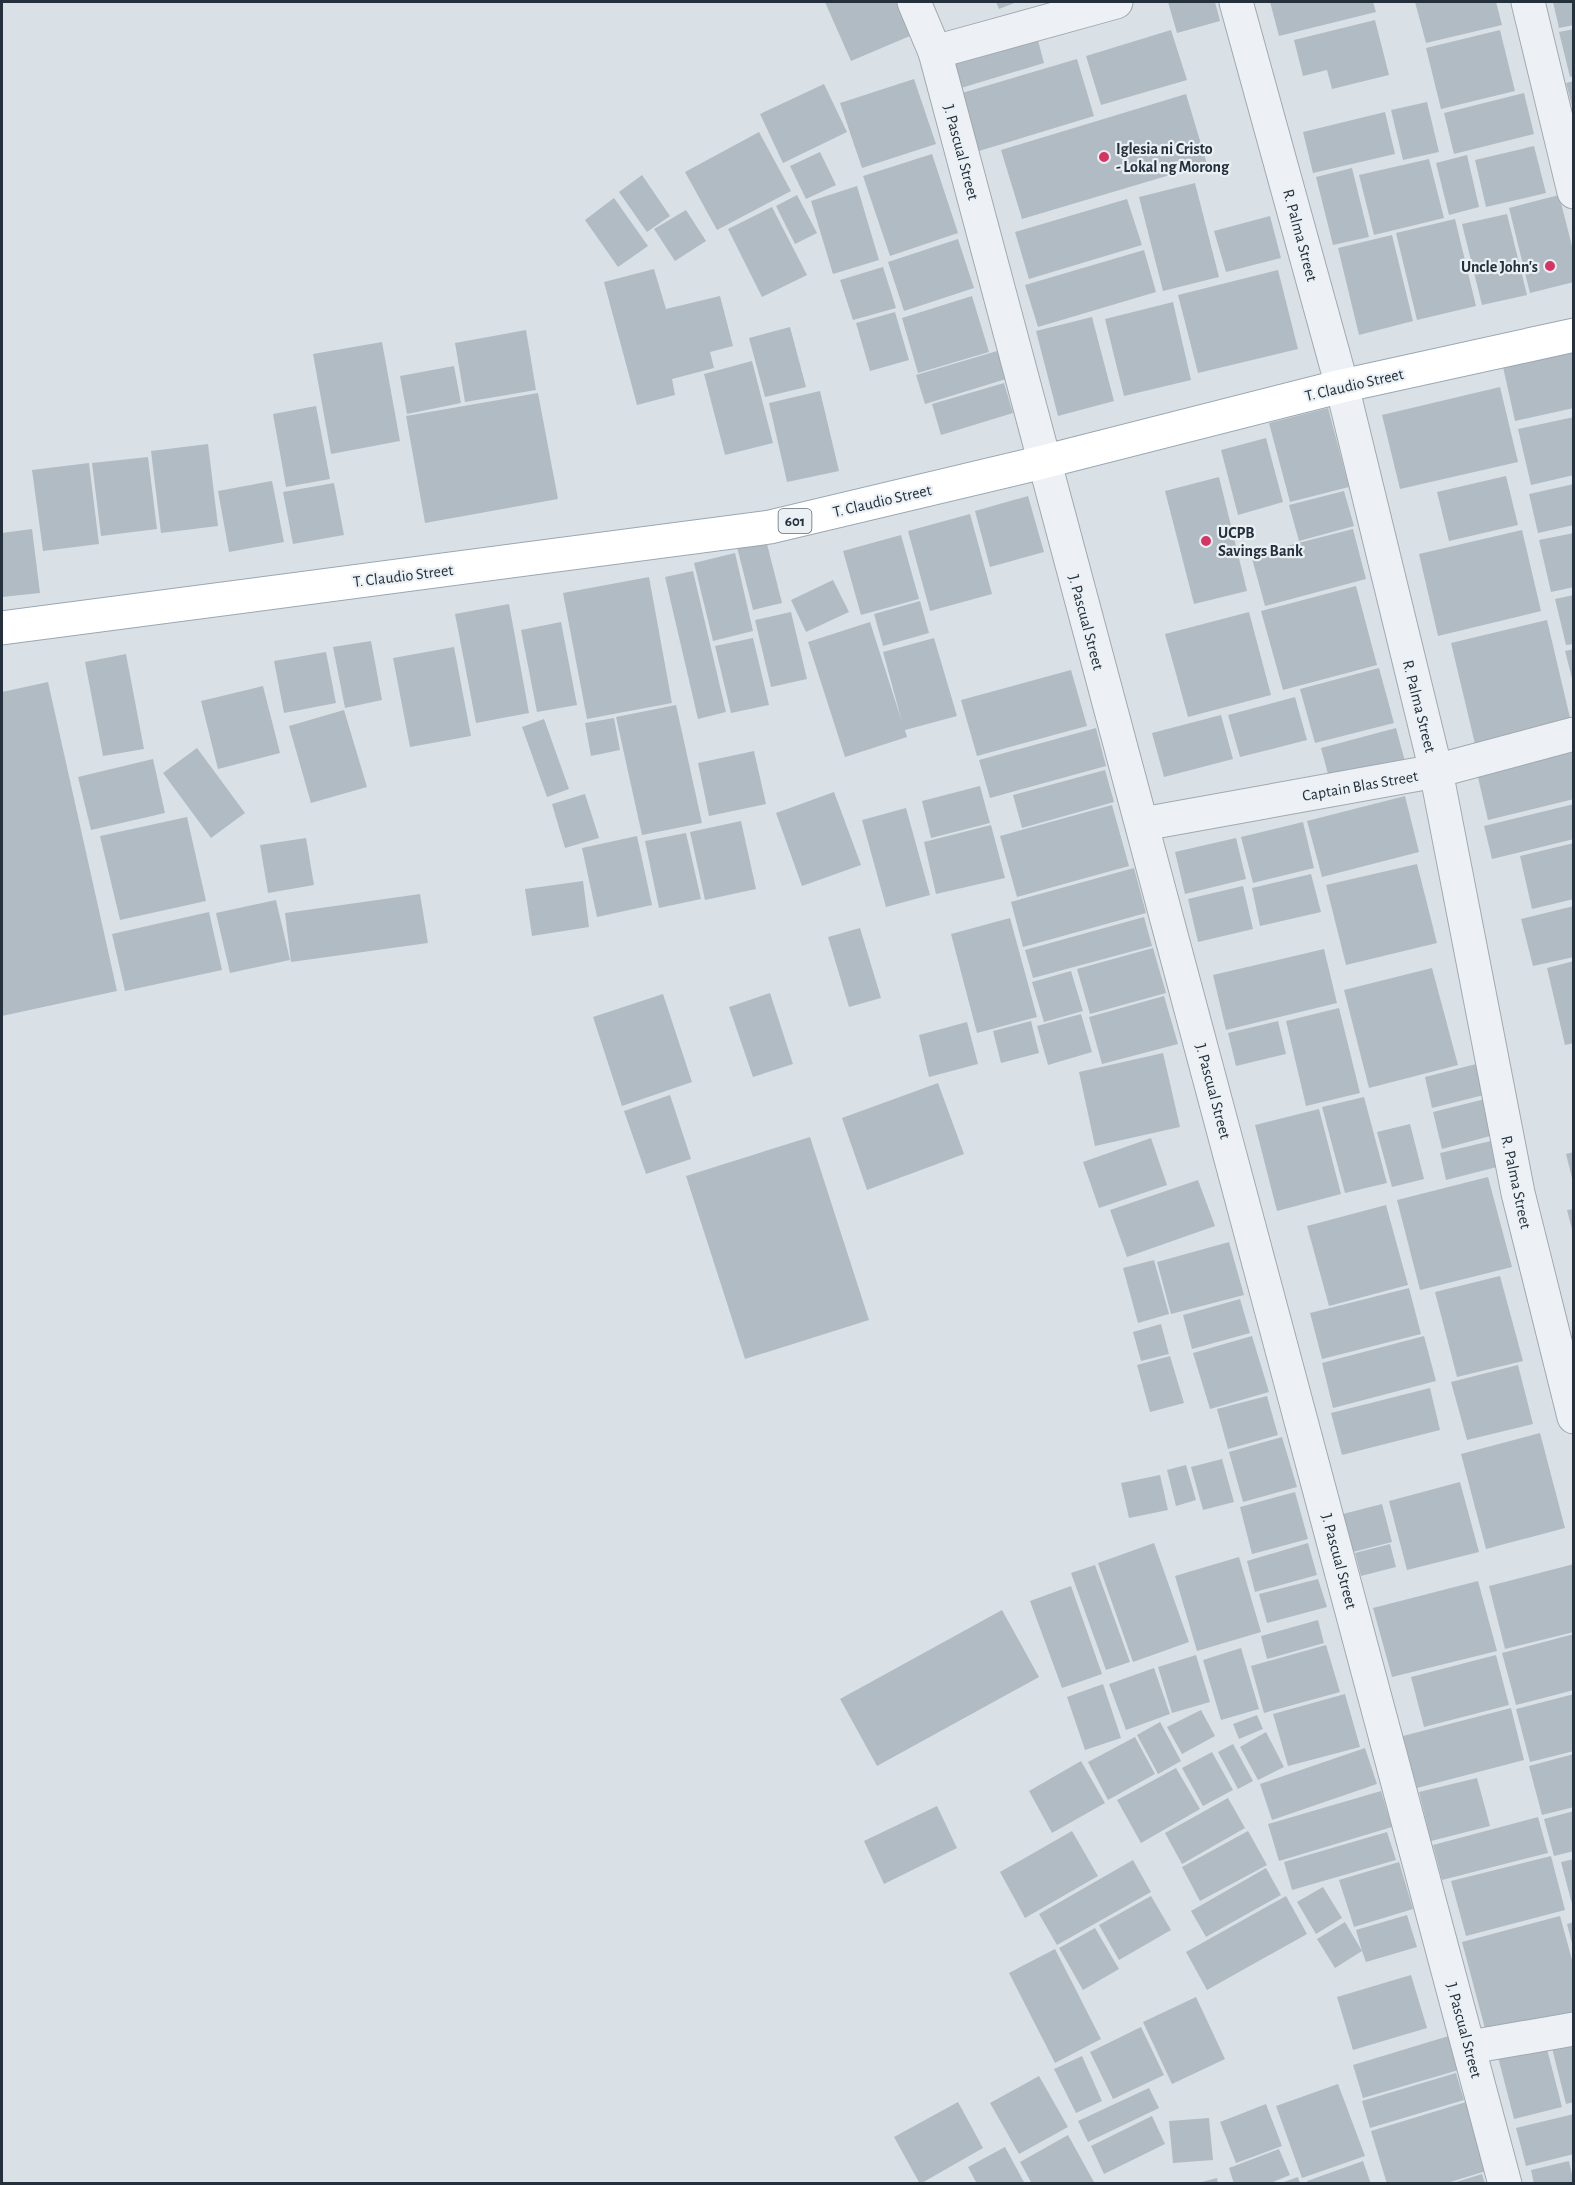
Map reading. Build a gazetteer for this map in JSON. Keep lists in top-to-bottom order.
{
  "streets": {
    "main road": ["T. Claudio Street", "601"],
    "street": ["J. Pascual Street", "R. Palma Street", "Captain Blas Street"]
  },
  "crossings": [
    ["J. Pascual Street", "T. Claudio Street"],
    ["J. Pascual Street", "Captain Blas Street"],
    ["R. Palma Street", "T. Claudio Street"],
    ["R. Palma Street", "Captain Blas Street"]
  ],
  "places": ["Iglesia ni Cristo - Lokal ng Morong", "Uncle John's", "UCPB Savings Bank"]
}
